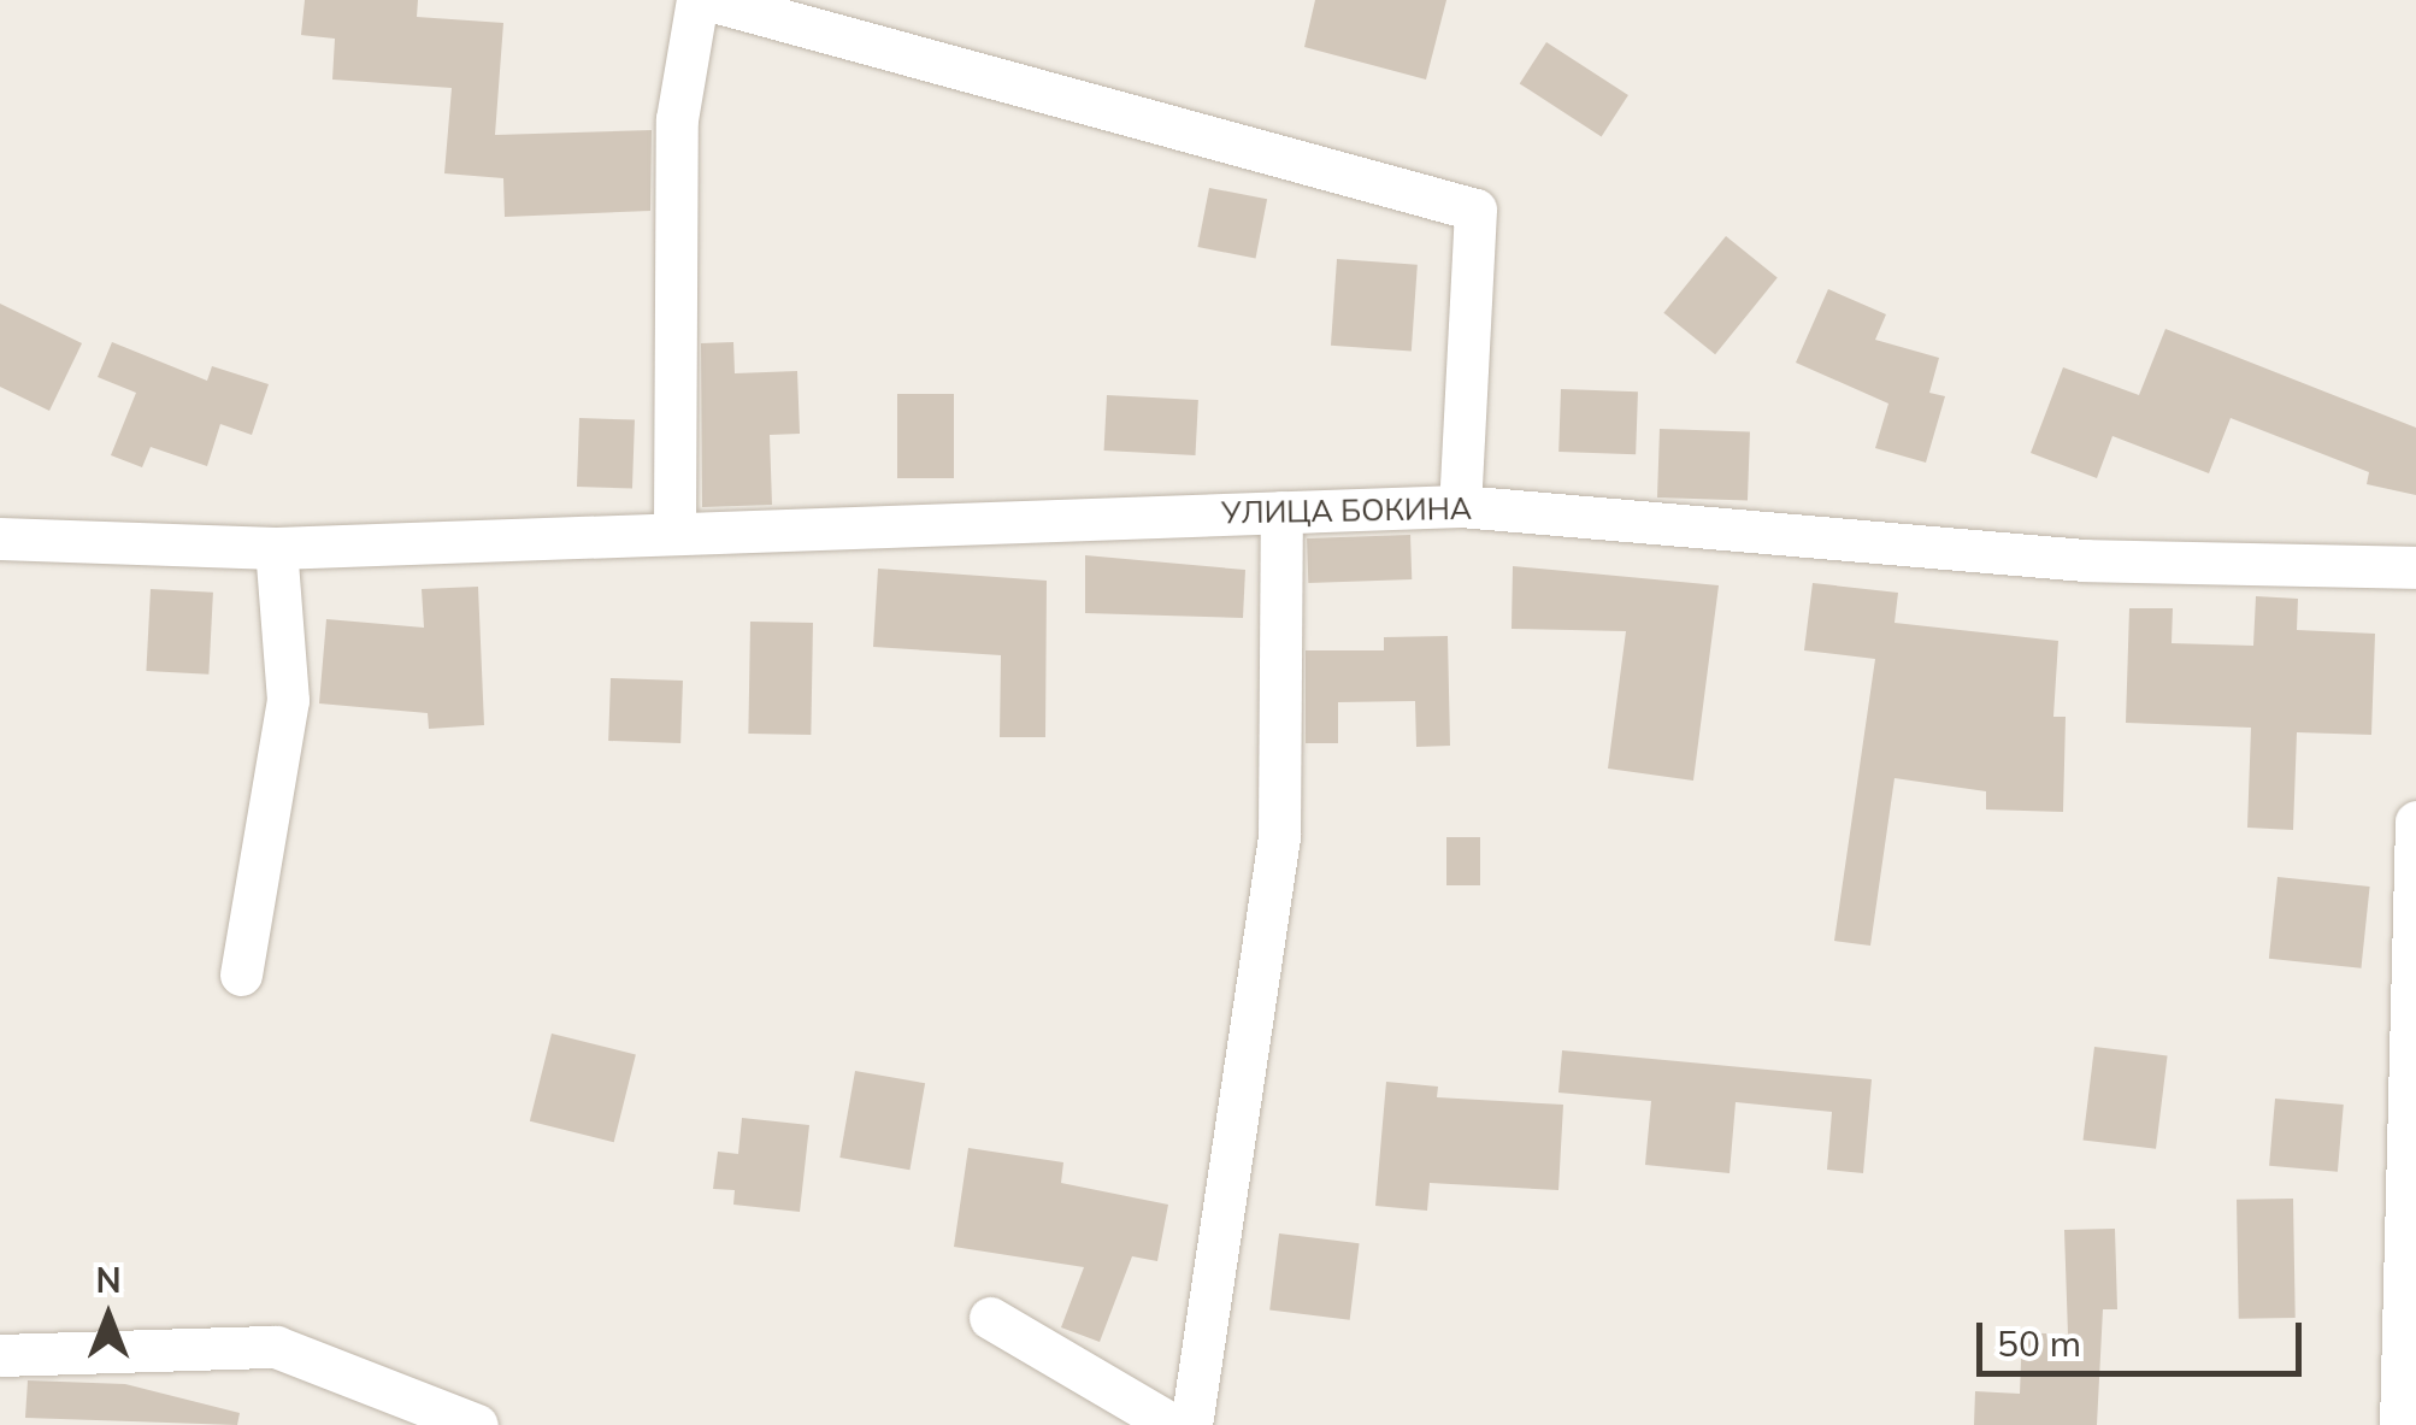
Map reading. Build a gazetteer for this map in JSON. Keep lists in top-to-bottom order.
{
  "streets": {
    "street": ["УЛИЦА БОКИНА"]
  },
  "scale_bar": "50 m",
  "north": "top"
}
